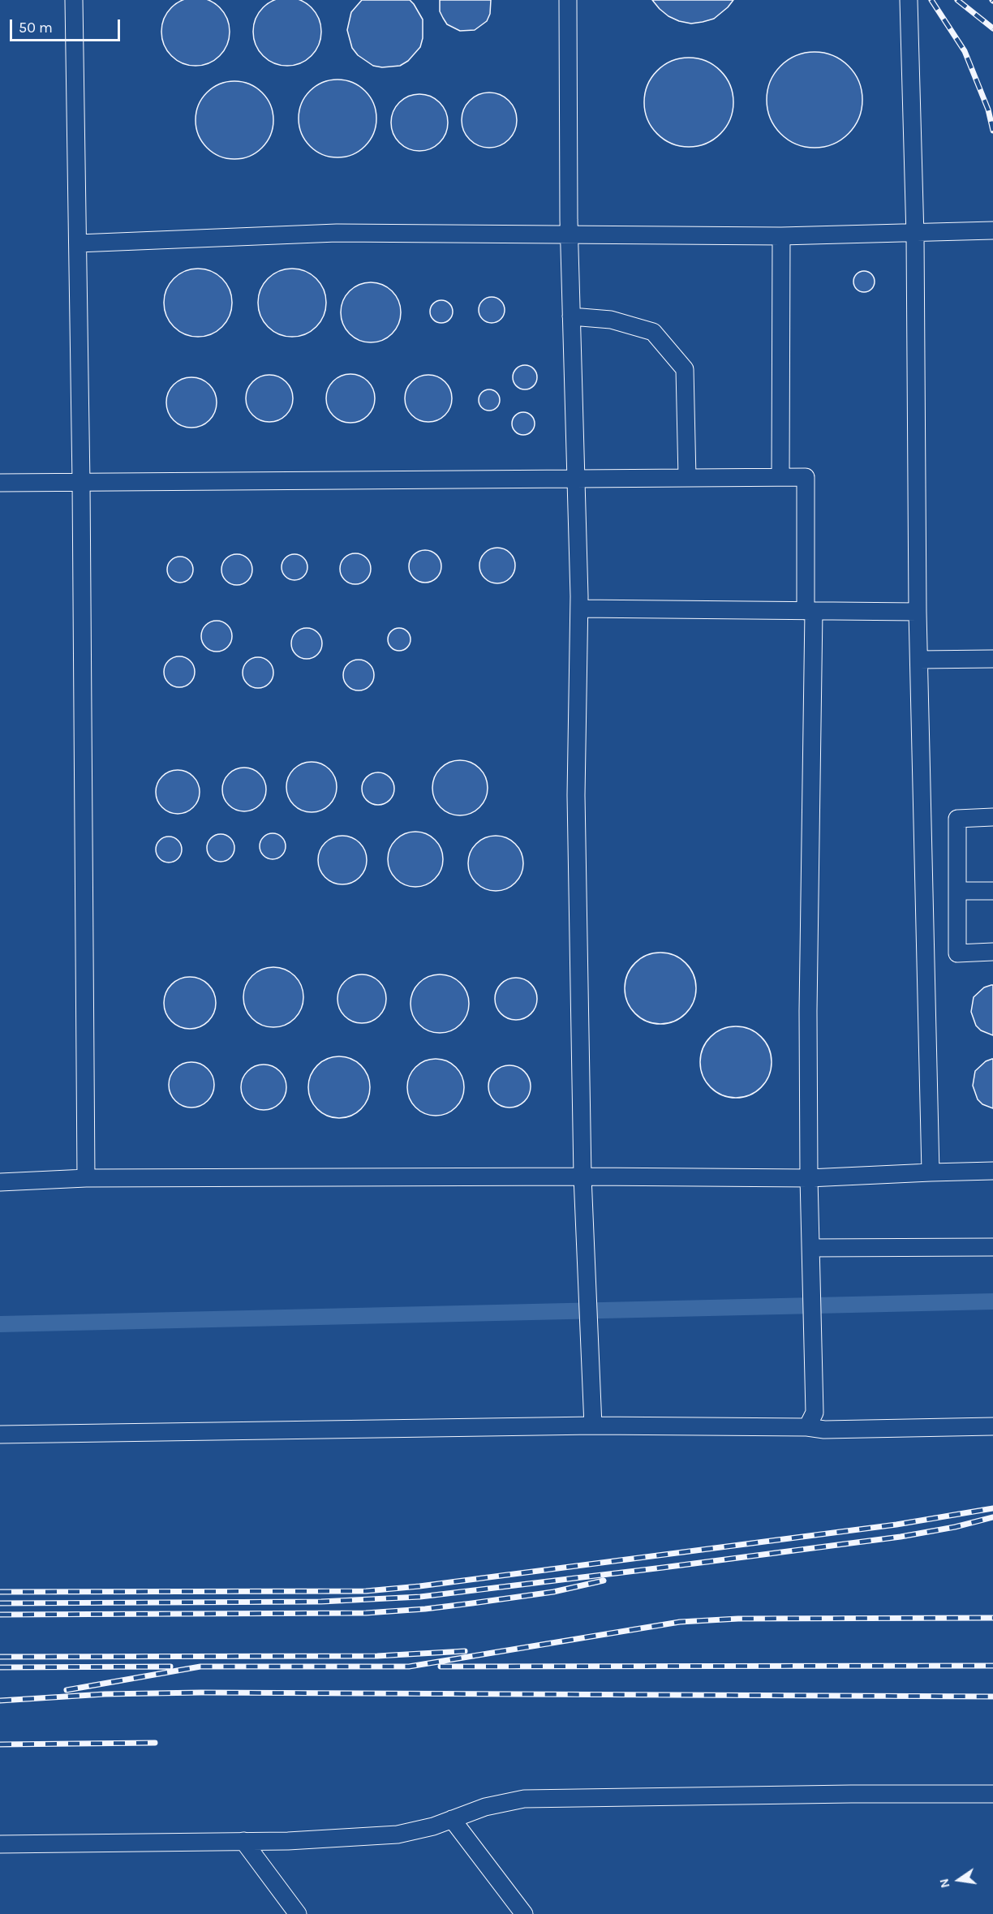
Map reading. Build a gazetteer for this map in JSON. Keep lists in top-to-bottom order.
{
  "scale_bar": "50 m",
  "north": "left"
}
